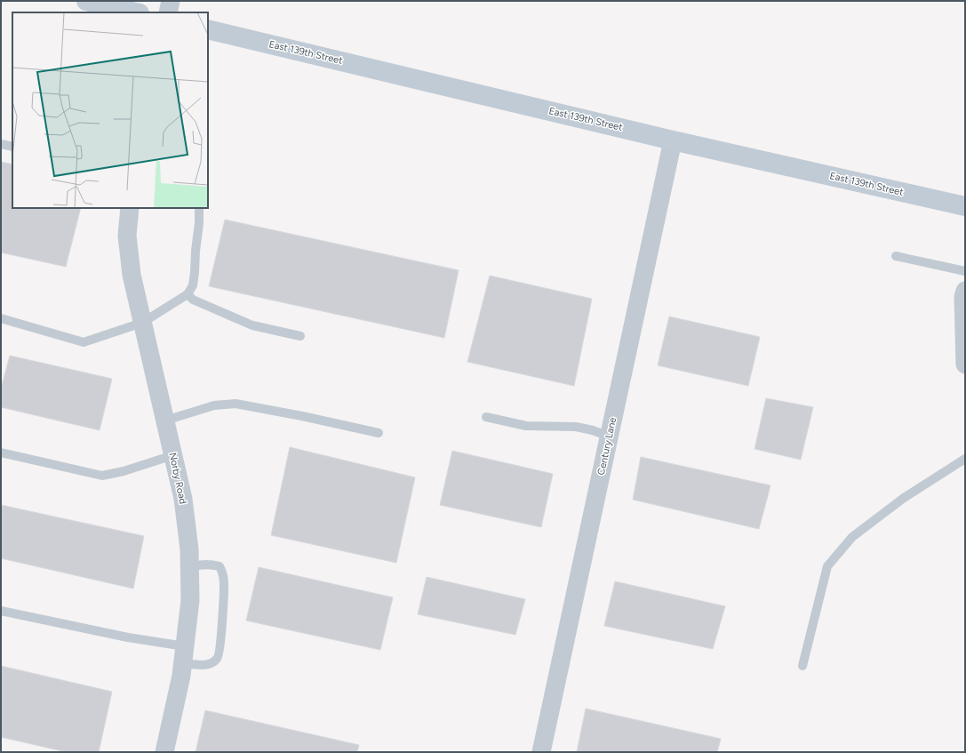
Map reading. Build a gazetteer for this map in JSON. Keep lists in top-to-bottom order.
{
  "streets": {
    "street": ["East 139th Street", "Century Lane", "Norby Road"]
  },
  "crossings": [
    ["East 139th Street", "Century Lane"]
  ]
}
